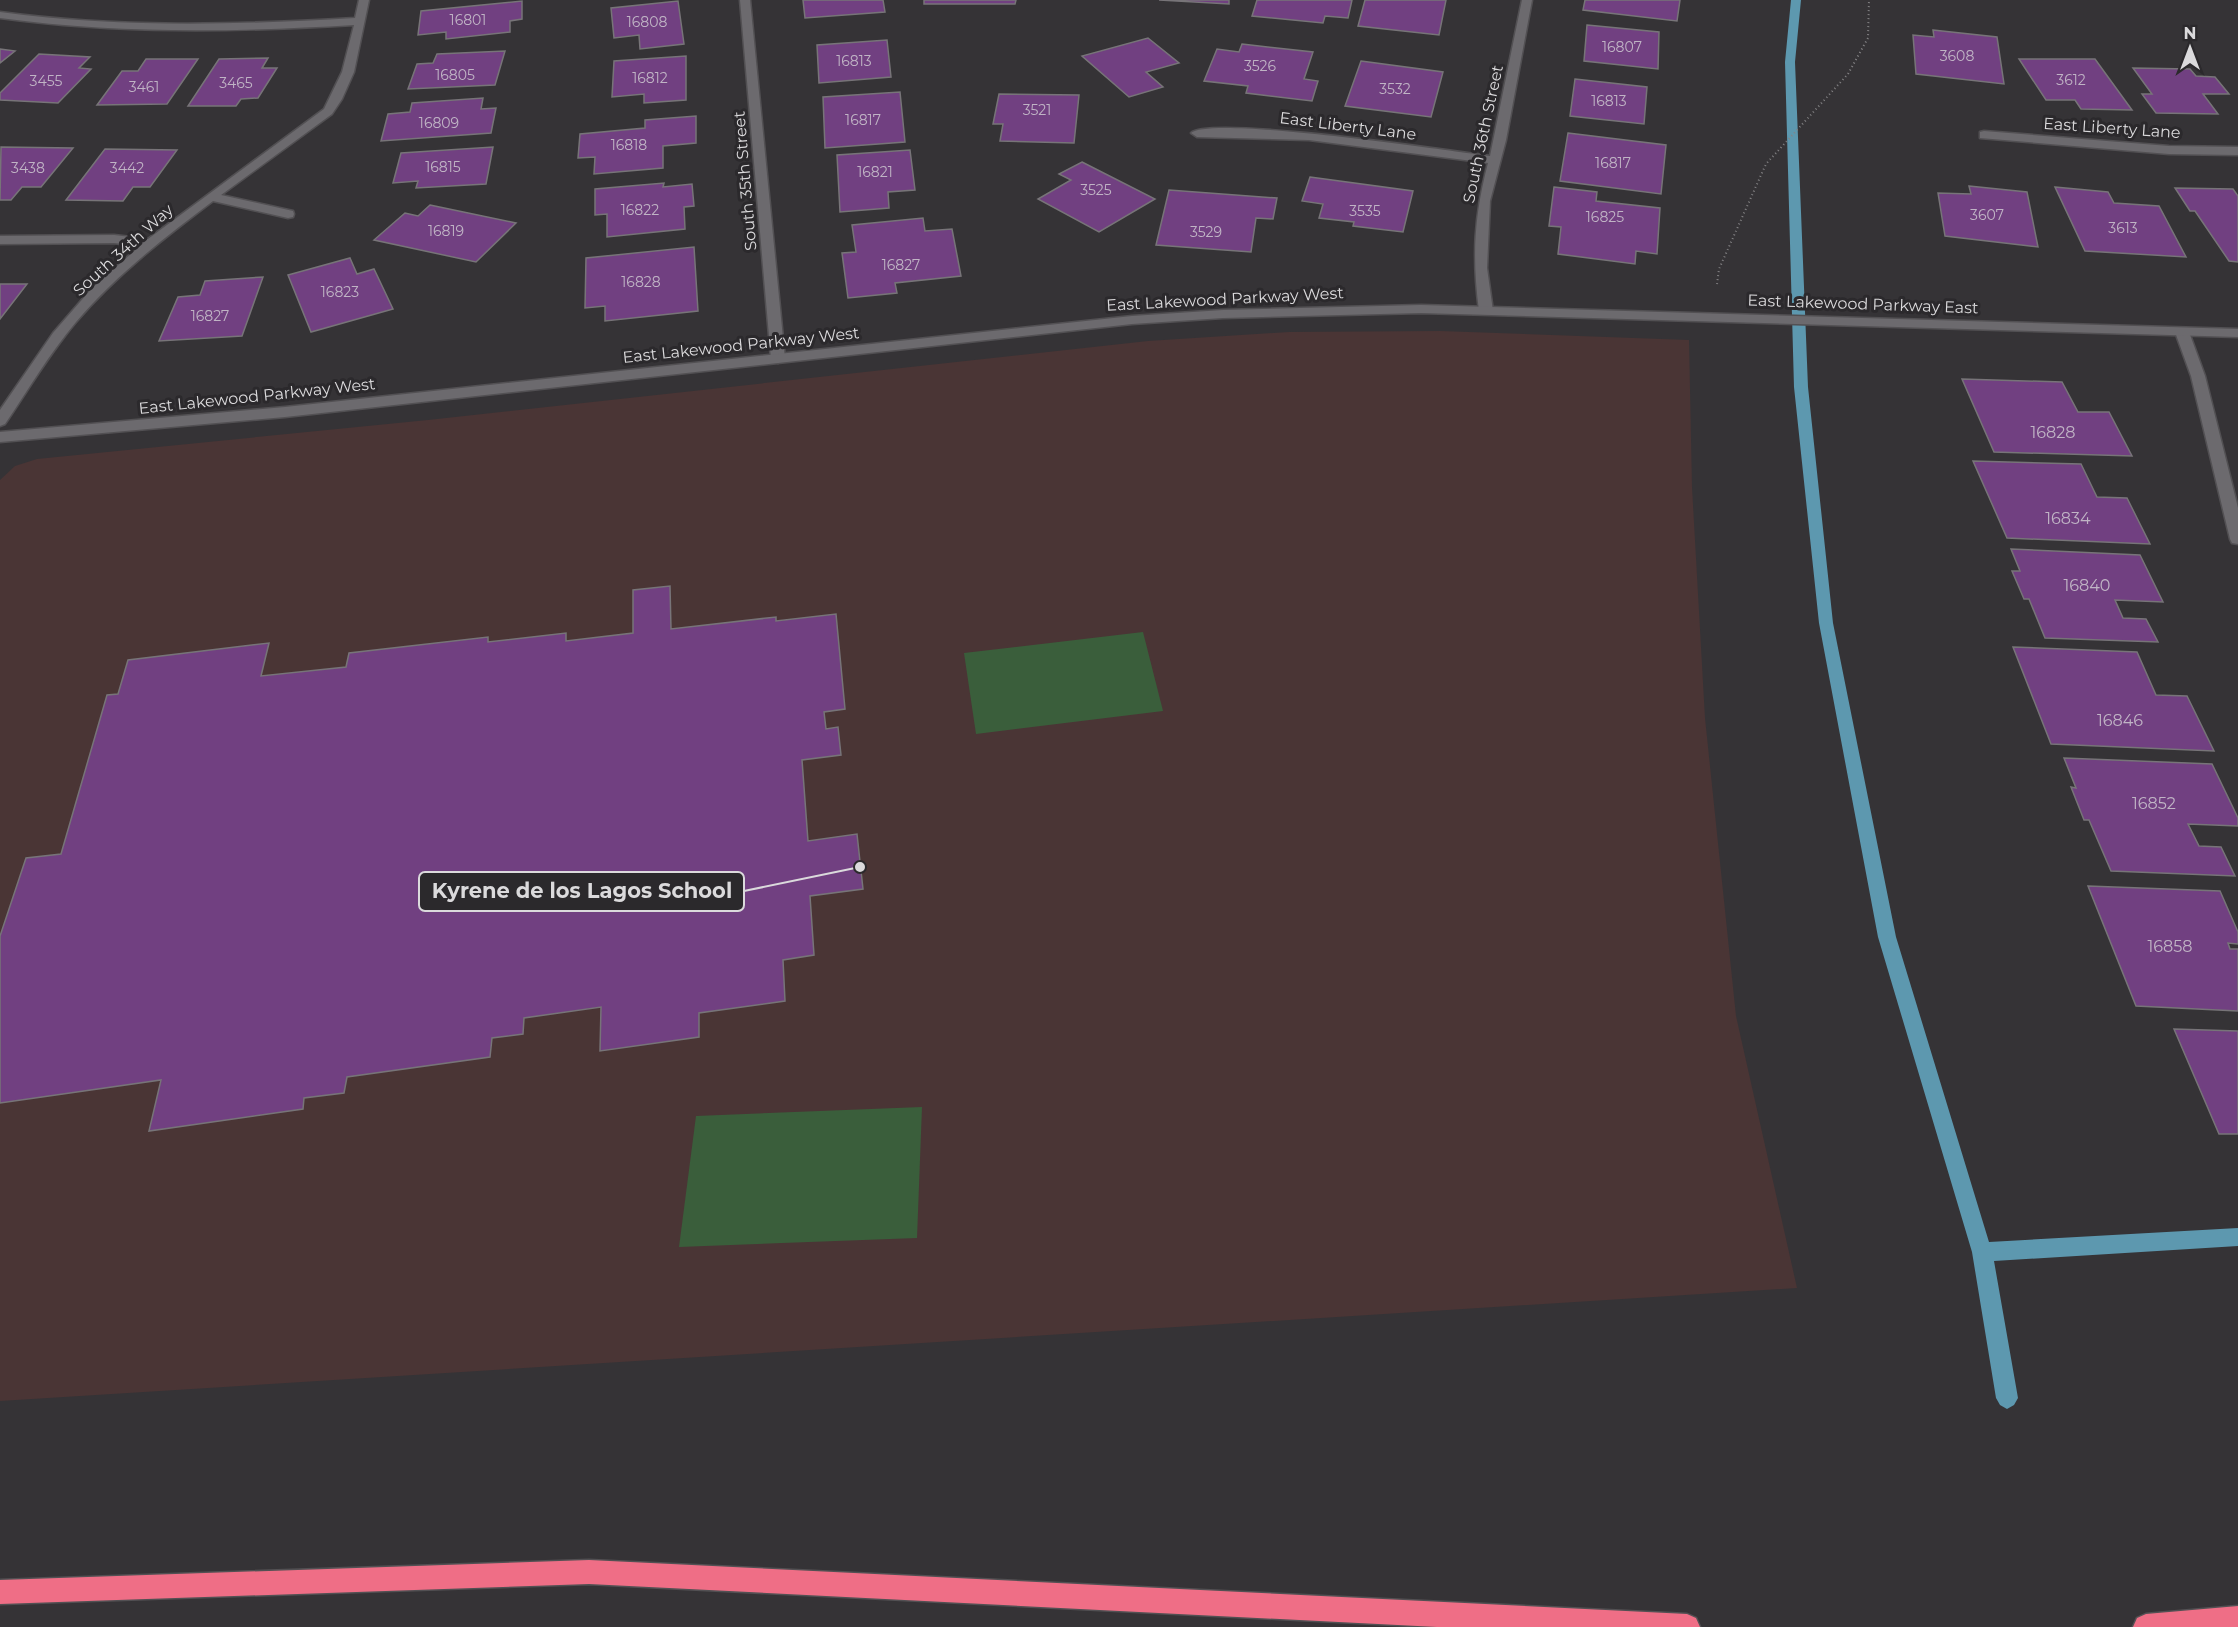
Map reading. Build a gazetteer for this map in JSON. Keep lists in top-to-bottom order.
{
  "streets": {
    "street": [
      "East Liberty Lane",
      "South 36th Street",
      "South 35th Street",
      "South 34th Way",
      "East Lakewood Parkway West",
      "East Lakewood Parkway East"
    ]
  },
  "crossings": [
    ["East Liberty Lane", "South 36th Street"],
    ["South 36th Street", "East Lakewood Parkway West"],
    ["South 36th Street", "East Lakewood Parkway East"],
    ["South 35th Street", "East Lakewood Parkway West"],
    ["East Lakewood Parkway West", "East Lakewood Parkway East"]
  ],
  "places": ["Kyrene de los Lagos School"],
  "house_numbers": [
    "16801",
    "16808",
    "16807",
    "3608",
    "16813",
    "3526",
    "16805",
    "16812",
    "3612",
    "3455",
    "3465",
    "3461",
    "3532",
    "16813",
    "3521",
    "16817",
    "16809",
    "16818",
    "16817",
    "16815",
    "3438",
    "3442",
    "16821",
    "3525",
    "16822",
    "3535",
    "3607",
    "16825",
    "3613",
    "16819",
    "3529",
    "16827",
    "16828",
    "16823",
    "16827",
    "16828",
    "16834",
    "16840",
    "16846",
    "16852",
    "16858"
  ],
  "north": "top"
}
